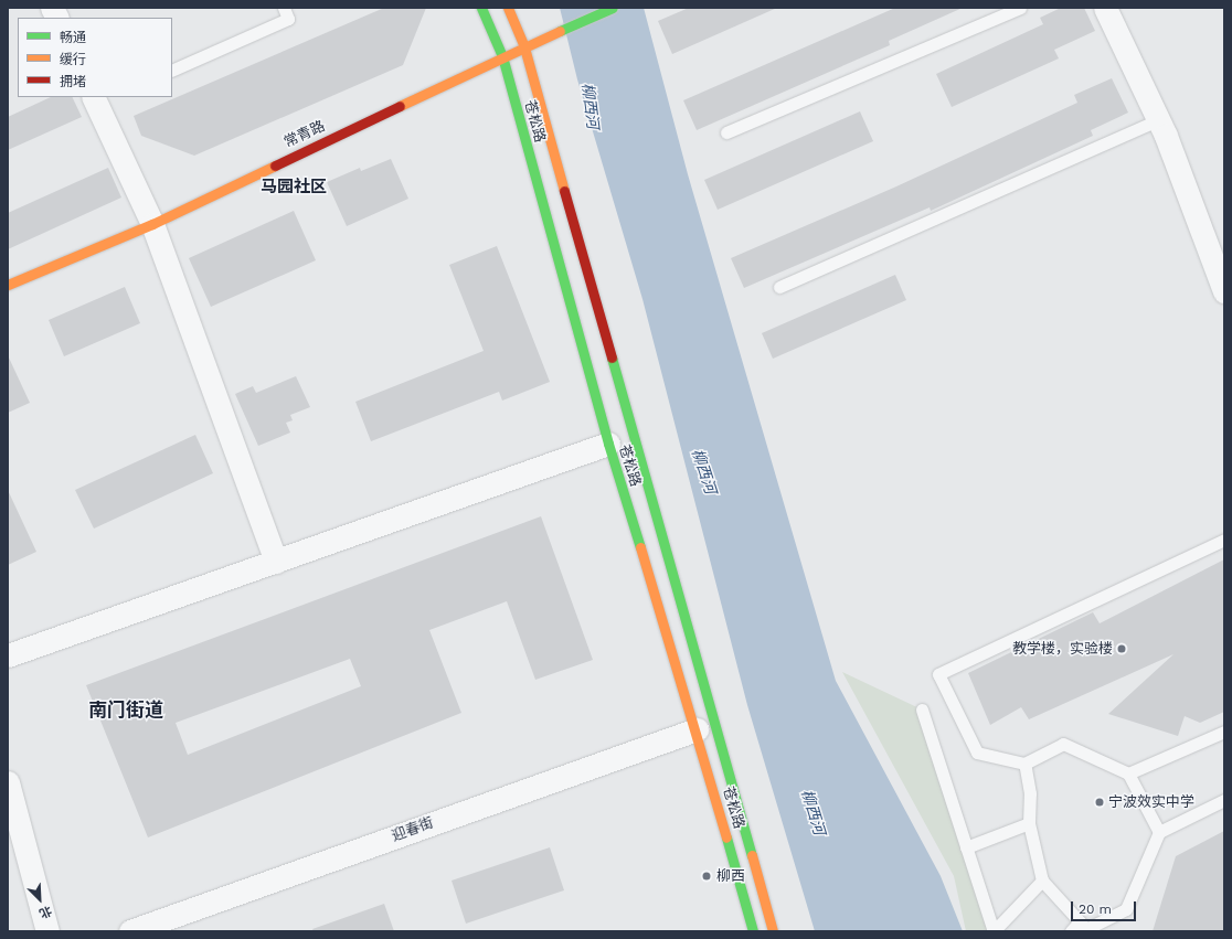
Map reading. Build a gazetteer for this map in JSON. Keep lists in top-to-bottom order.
{
  "streets": {
    "main road": ["苍松路", "常青路"],
    "street": ["迎春街"]
  },
  "crossings": [
    ["苍松路", "常青路"],
    ["苍松路", "迎春街"]
  ],
  "districts": ["马园社区", "南门街道"],
  "water": ["柳西河"],
  "places": ["教学楼，实验楼", "宁波效实中学", "柳西"],
  "legend": ["畅通", "缓行", "拥堵"],
  "scale_bar": "20 m",
  "north": "bottom right"
}
